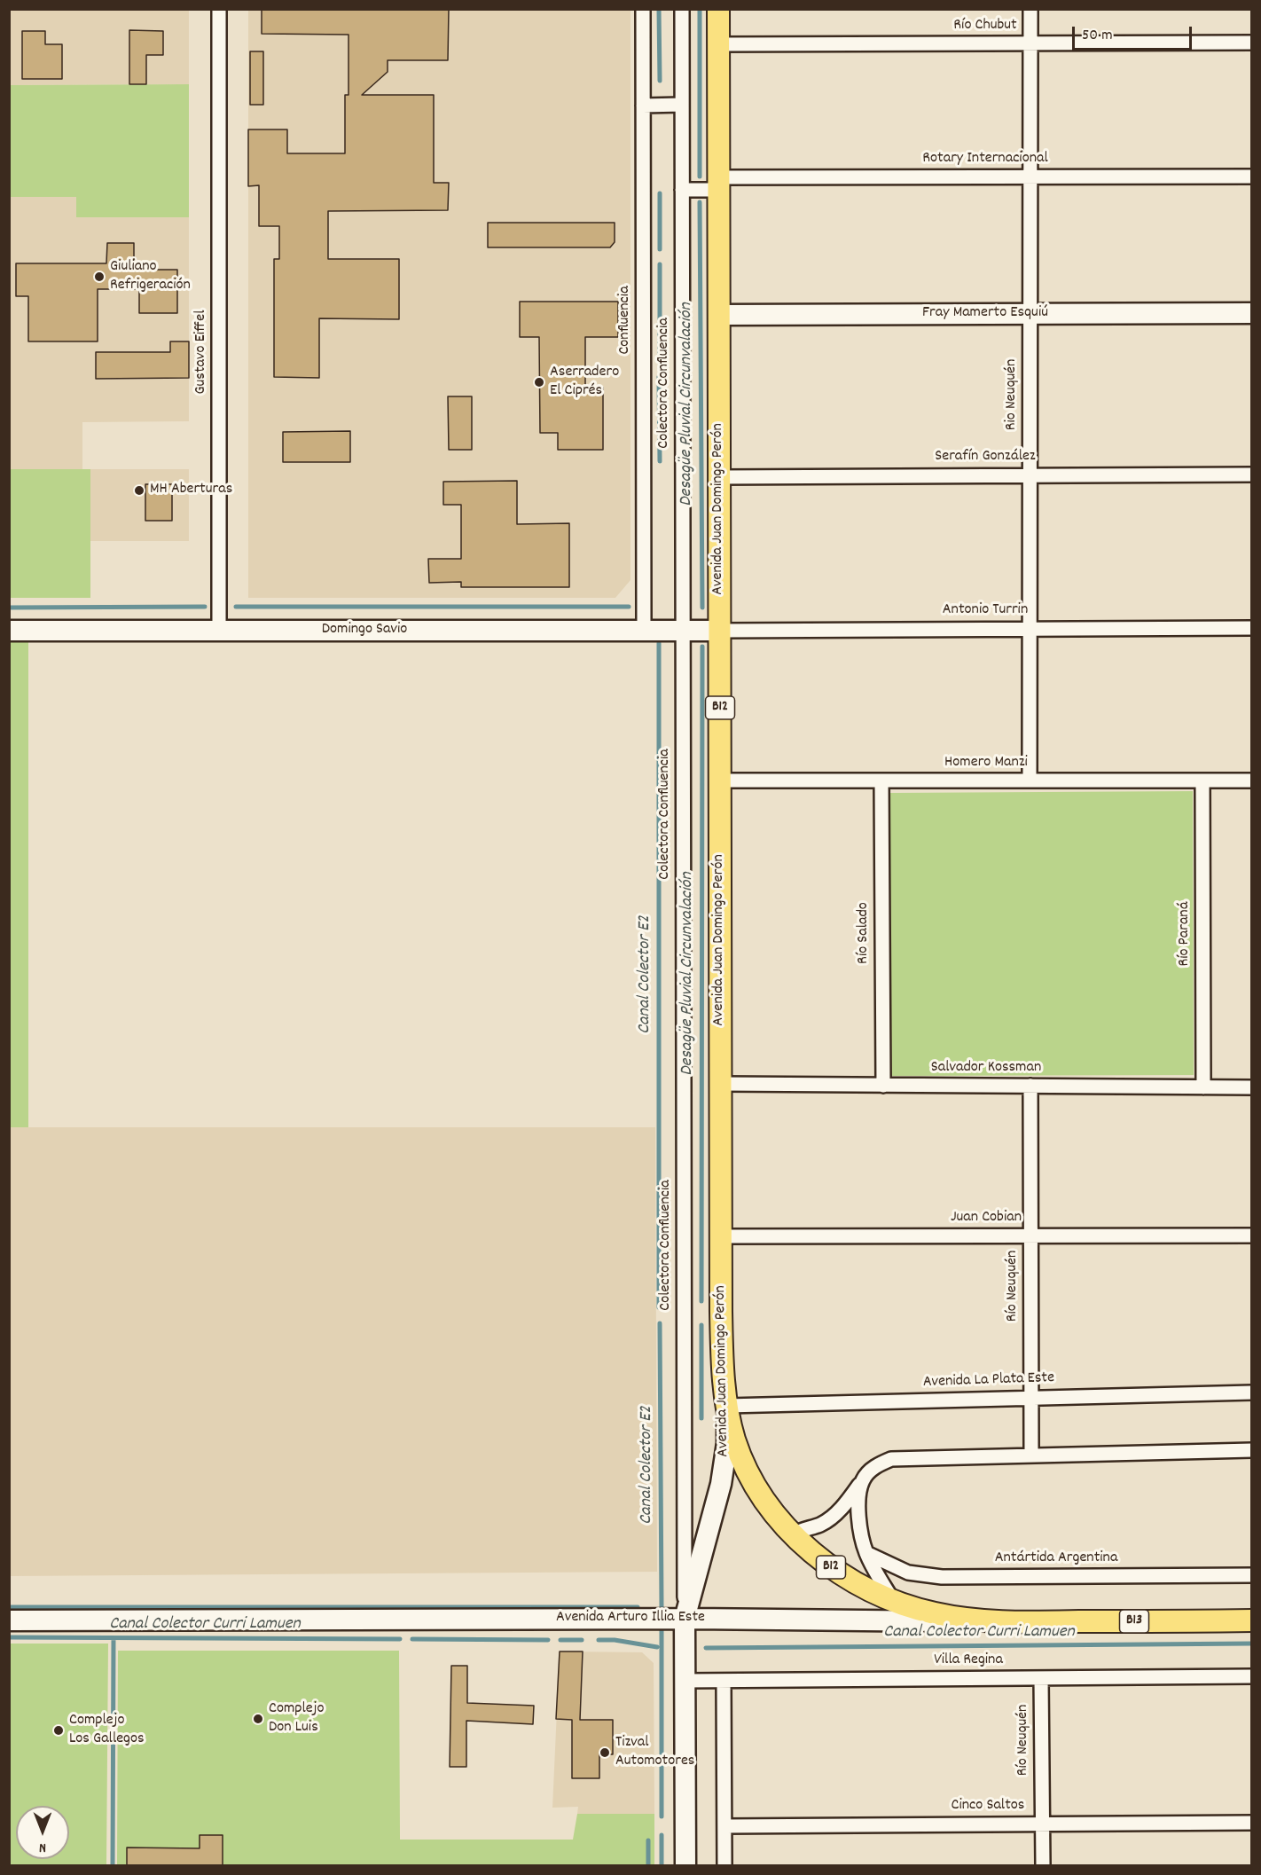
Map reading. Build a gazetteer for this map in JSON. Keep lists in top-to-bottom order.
{
  "streets": {
    "main road": [
      "Avenida Juan Domingo Perón",
      "B12",
      "Avenida Arturo Illia Este",
      "B13"
    ],
    "street": [
      "Río Chubut",
      "Rotary Internacional",
      "Fray Mamerto Esquiú",
      "Confluencia",
      "Gustavo Eiffel",
      "Colectora Confluencia",
      "Rio Neuquén",
      "Serafín González",
      "Antonio Turrin",
      "Domingo Savio",
      "Homero Manzi",
      "Río Salado",
      "Río Paraná",
      "Salvador Kossman",
      "Juan Cobian",
      "Río Neuquén",
      "Avenida La Plata Este",
      "Antártida Argentina",
      "Villa Regina",
      "Cinco Saltos"
    ]
  },
  "crossings": [
    ["Río Chubut", "Rio Neuquén"],
    ["Río Chubut", "Avenida Juan Domingo Perón"],
    ["Rotary Internacional", "Colectora Confluencia"],
    ["Rotary Internacional", "Rio Neuquén"],
    ["Rotary Internacional", "Avenida Juan Domingo Perón"],
    ["Fray Mamerto Esquiú", "Rio Neuquén"],
    ["Fray Mamerto Esquiú", "Avenida Juan Domingo Perón"],
    ["Confluencia", "Domingo Savio"],
    ["Gustavo Eiffel", "Domingo Savio"],
    ["Colectora Confluencia", "Avenida Juan Domingo Perón"],
    ["Colectora Confluencia", "Domingo Savio"],
    ["Colectora Confluencia", "Avenida Arturo Illia Este"],
    ["Rio Neuquén", "Serafín González"],
    ["Rio Neuquén", "Antonio Turrin"],
    ["Rio Neuquén", "Homero Manzi"],
    ["Serafín González", "Avenida Juan Domingo Perón"],
    ["Avenida Juan Domingo Perón", "Antonio Turrin"],
    ["Avenida Juan Domingo Perón", "Domingo Savio"],
    ["Avenida Juan Domingo Perón", "B12"],
    ["Avenida Juan Domingo Perón", "Homero Manzi"],
    ["Avenida Juan Domingo Perón", "Salvador Kossman"],
    ["Avenida Juan Domingo Perón", "Juan Cobian"],
    ["Avenida Juan Domingo Perón", "Avenida La Plata Este"],
    ["Avenida Juan Domingo Perón", "Avenida Arturo Illia Este"],
    ["Avenida Juan Domingo Perón", "Villa Regina"],
    ["Antonio Turrin", "Domingo Savio"],
    ["B12", "Avenida La Plata Este"],
    ["B12", "Avenida Arturo Illia Este"],
    ["Homero Manzi", "Río Salado"],
    ["Homero Manzi", "Río Paraná"],
    ["Río Salado", "Salvador Kossman"],
    ["Río Paraná", "Salvador Kossman"],
    ["Salvador Kossman", "Río Neuquén"],
    ["Juan Cobian", "Río Neuquén"],
    ["Río Neuquén", "Avenida La Plata Este"],
    ["Río Neuquén", "Villa Regina"],
    ["Río Neuquén", "Cinco Saltos"]
  ],
  "water": ["Desagüe Pluvial Circunvalación", "Canal Colector E2", "Canal Colector Curri Lamuen"],
  "places": [
    "Giuliano Refrigeración",
    "Aserradero El Ciprés",
    "MH Aberturas",
    "Complejo Don Luis",
    "Complejo Los Gallegos",
    "Tizval Automotores"
  ],
  "scale_bar": "50 m",
  "north": "bottom"
}
